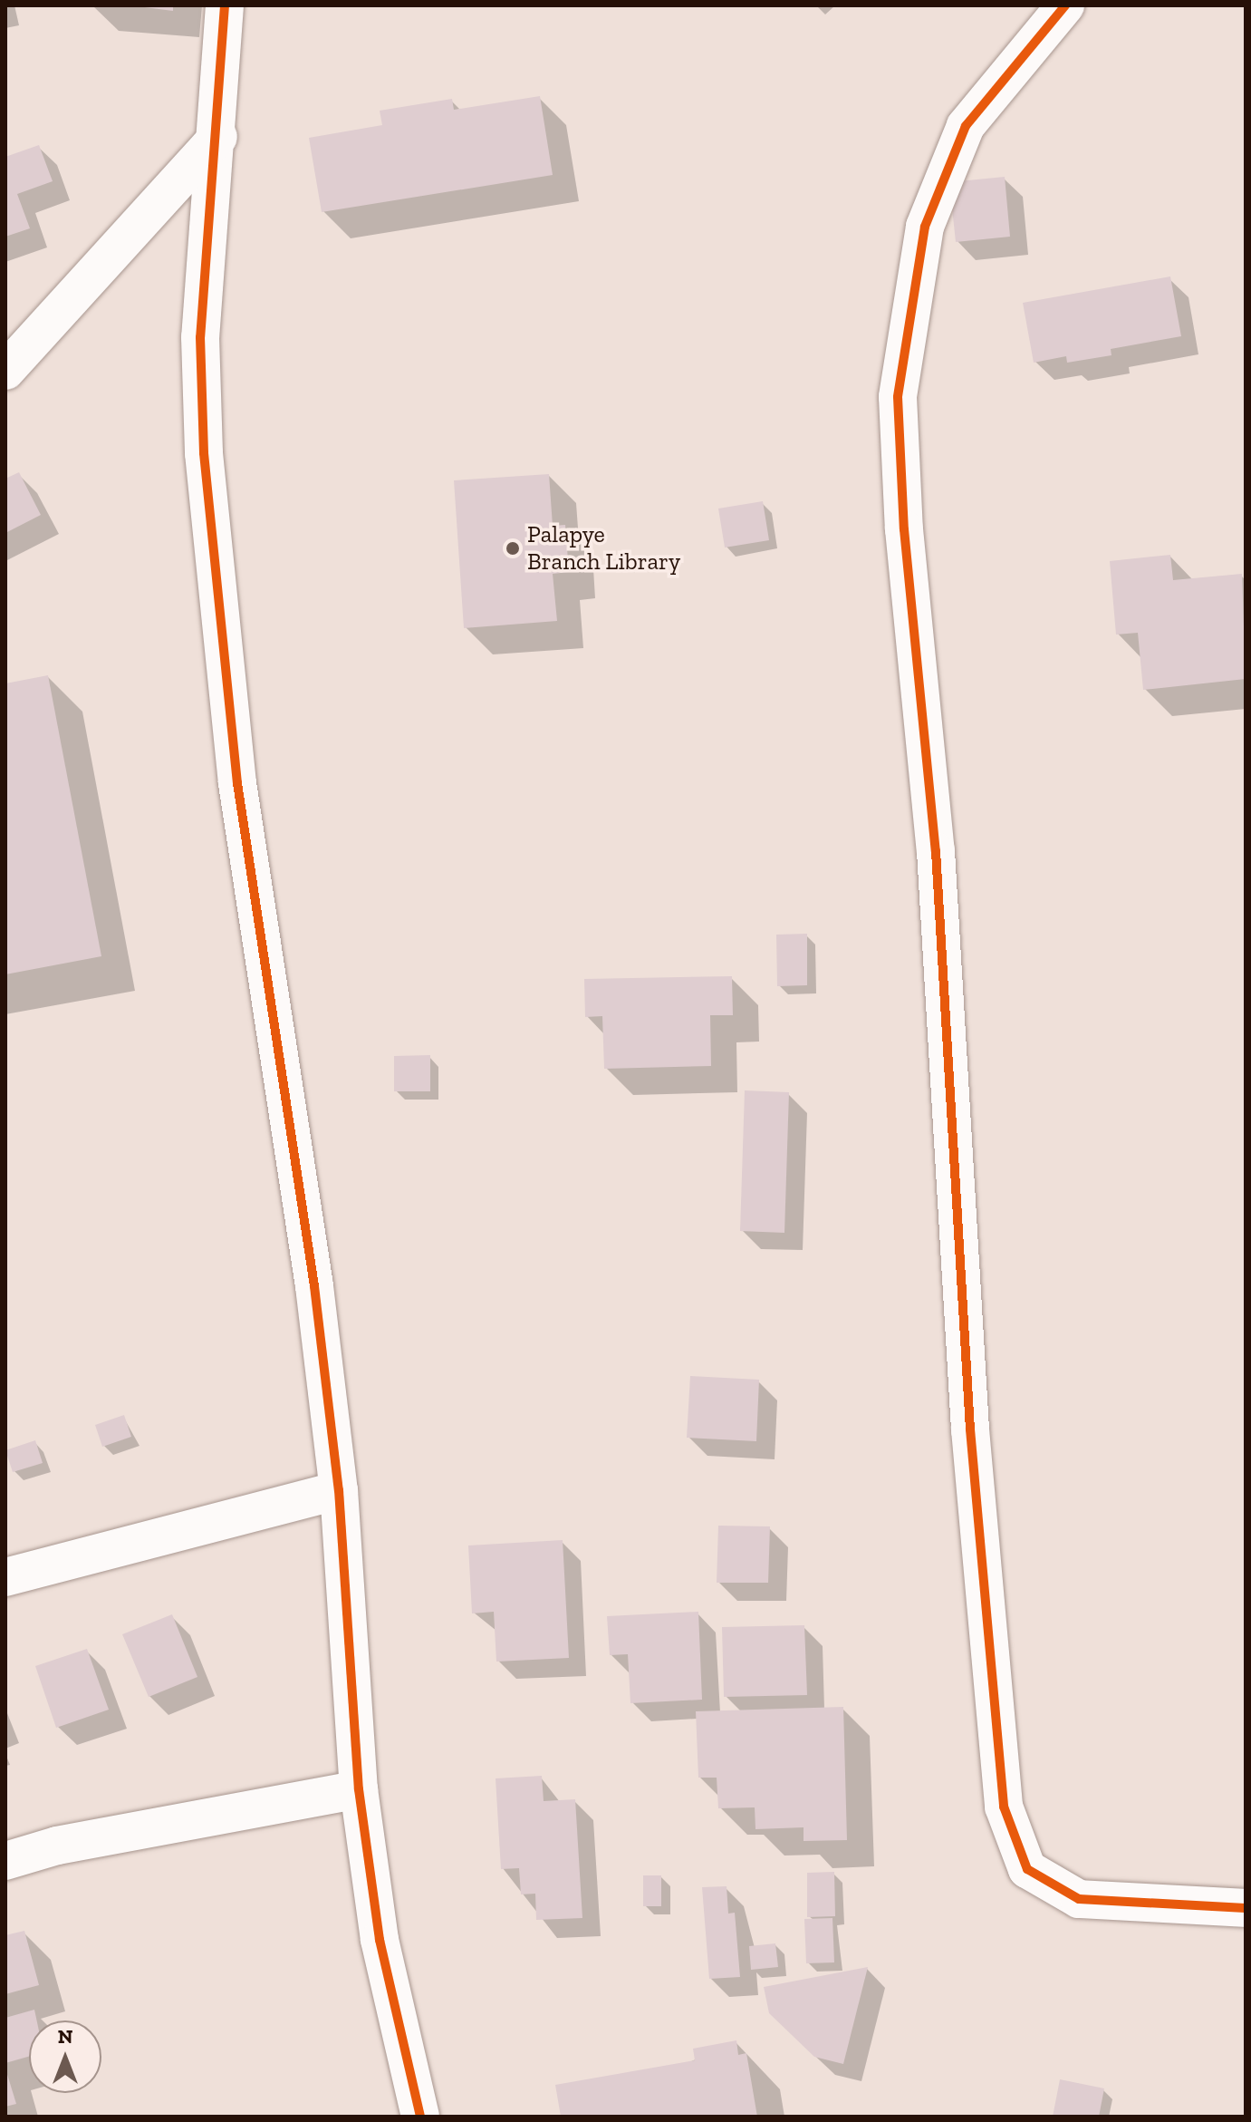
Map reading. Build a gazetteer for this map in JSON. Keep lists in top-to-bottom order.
{
  "places": ["Palapye Branch Library"],
  "north": "top"
}
